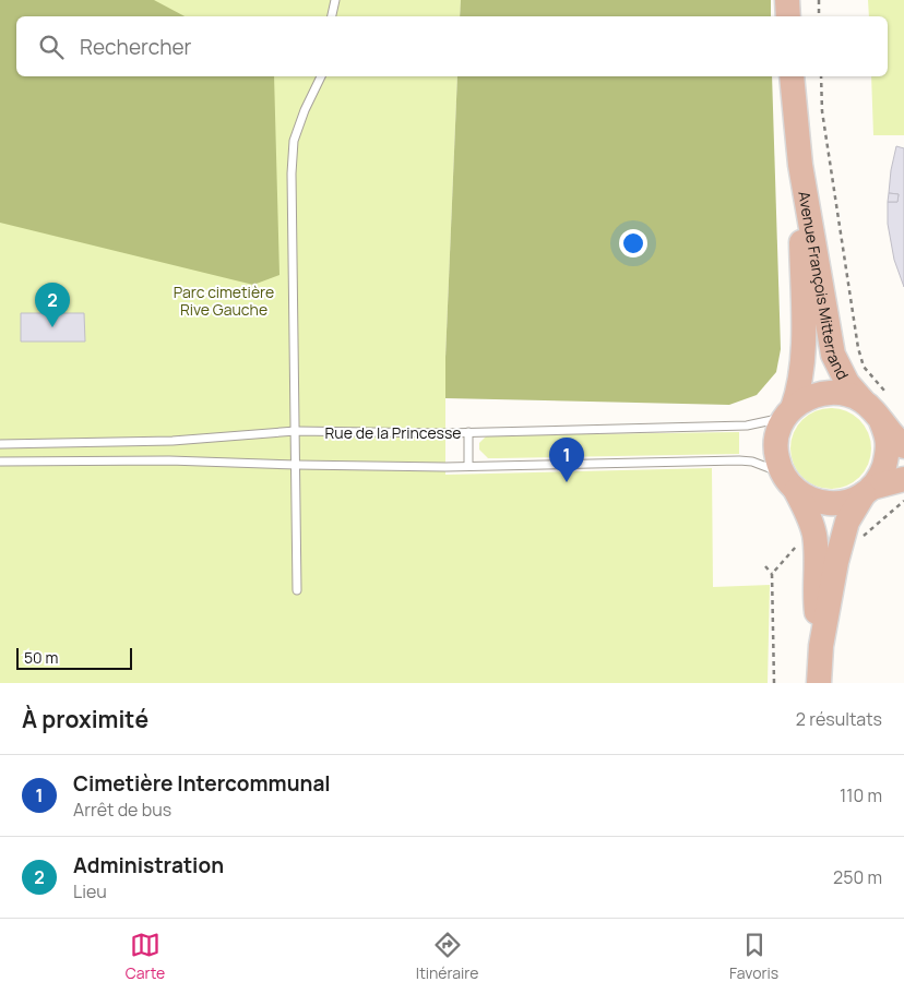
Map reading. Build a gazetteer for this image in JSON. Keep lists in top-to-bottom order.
{
  "streets": {
    "main road": ["Avenue François Mitterrand"],
    "lane": ["Rue de la Princesse"]
  },
  "crossings": [
    ["Avenue François Mitterrand", "Rue de la Princesse"]
  ],
  "parks": ["Parc cimetière Rive Gauche"],
  "scale_bar": "50 m",
  "page": {
    "search": "Rechercher",
    "pins": ["2", "1"],
    "scale": "50 m",
    "heading": ["À proximité", "2 résultats"],
    "list": [
      {
        "mark": "1",
        "name": "Cimetière Intercommunal",
        "note": "Arrêt de bus",
        "value": "110 m"
      },
      {
        "mark": "2",
        "name": "Administration",
        "note": "Lieu",
        "value": "250 m"
      }
    ],
    "nav": ["Carte", "Itinéraire", "Favoris"]
  }
}
